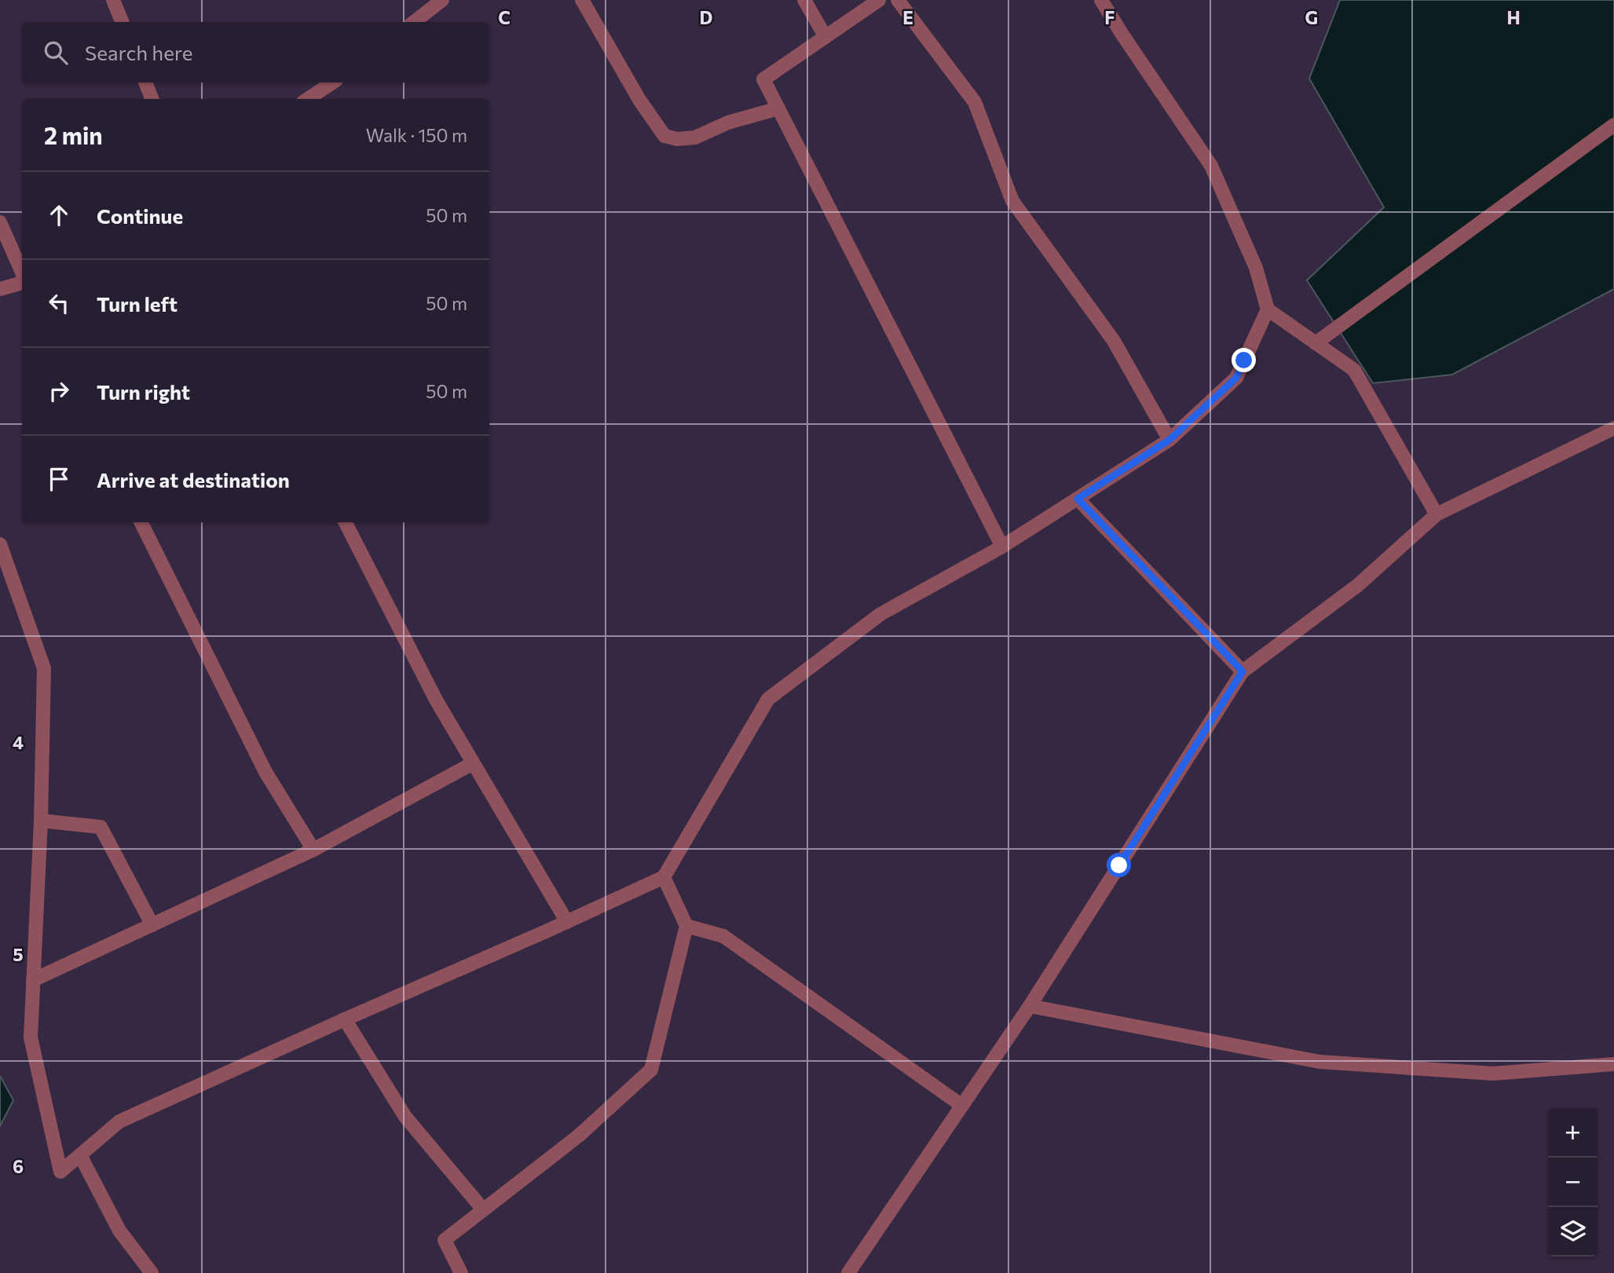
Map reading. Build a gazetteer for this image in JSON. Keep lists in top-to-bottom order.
{
  "page": {
    "search": "Search here",
    "heading": ["2 min", "Walk · 150 m"],
    "list": [
      ["Continue", "50 m"],
      ["Turn left", "50 m"],
      ["Turn right", "50 m"],
      "Arrive at destination"
    ],
    "map_buttons": ["+", "−"]
  },
  "grid": {
    "columns": [
      "C",
      "D",
      "E",
      "F",
      "G",
      "H"
    ],
    "rows": ["4", "5", "6"]
  }
}
